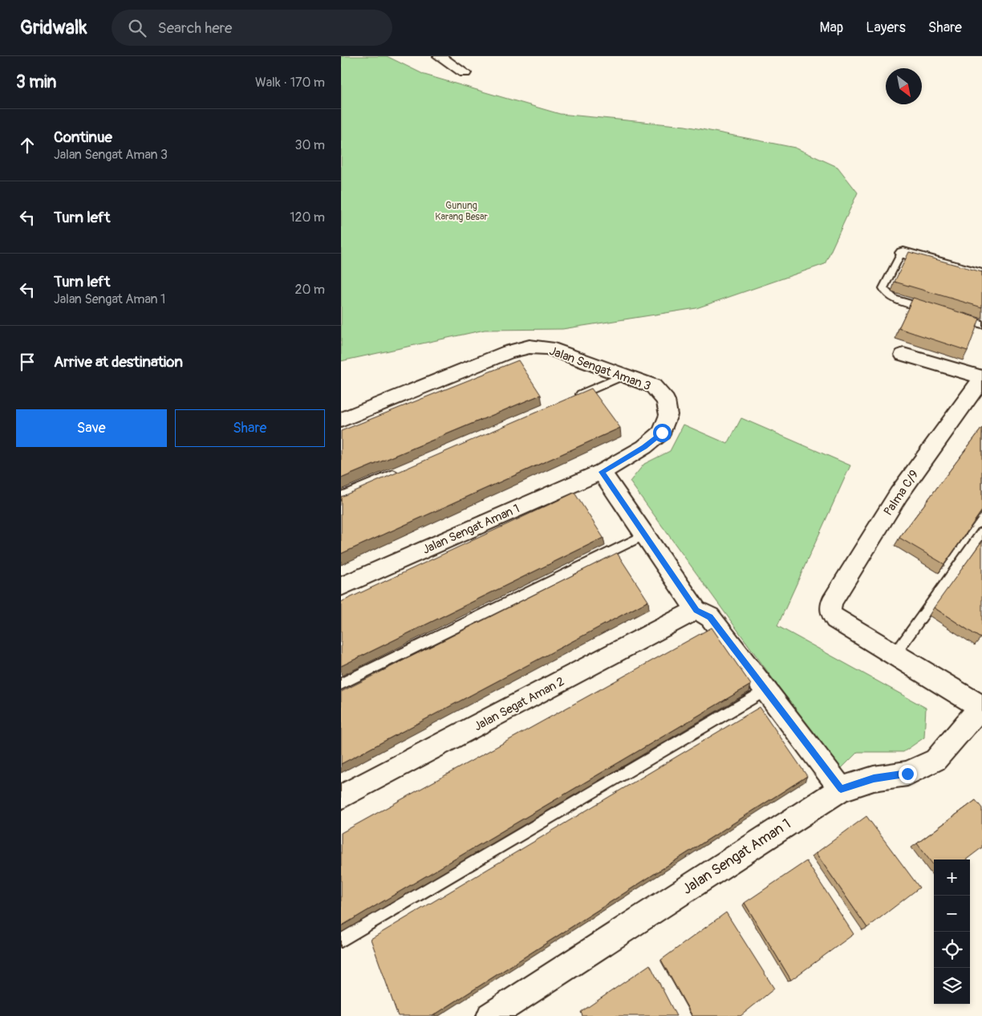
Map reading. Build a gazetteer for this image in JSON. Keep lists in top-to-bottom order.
{
  "streets": {
    "street": [
      "Jalan Sengat Aman 3",
      "Palma C/9",
      "Jalan Sengat Aman 1",
      "Jalan Segat Aman 2"
    ]
  },
  "crossings": [
    ["Jalan Sengat Aman 3", "Jalan Sengat Aman 1"]
  ],
  "parks": ["Gunung Karang Besar"],
  "north": "bottom right",
  "page": {
    "header": "Gridwalk",
    "search": "Search here",
    "nav": ["Map", "Layers", "Share"],
    "heading": ["3 min", "Walk · 170 m"],
    "list": [
      ["Continue", "Jalan Sengat Aman 3", "30 m"],
      ["Turn left", "120 m"],
      ["Turn left", "Jalan Sengat Aman 1", "20 m"],
      "Arrive at destination"
    ],
    "buttons": ["Save", "Share"],
    "map_buttons": ["+", "−"]
  }
}
